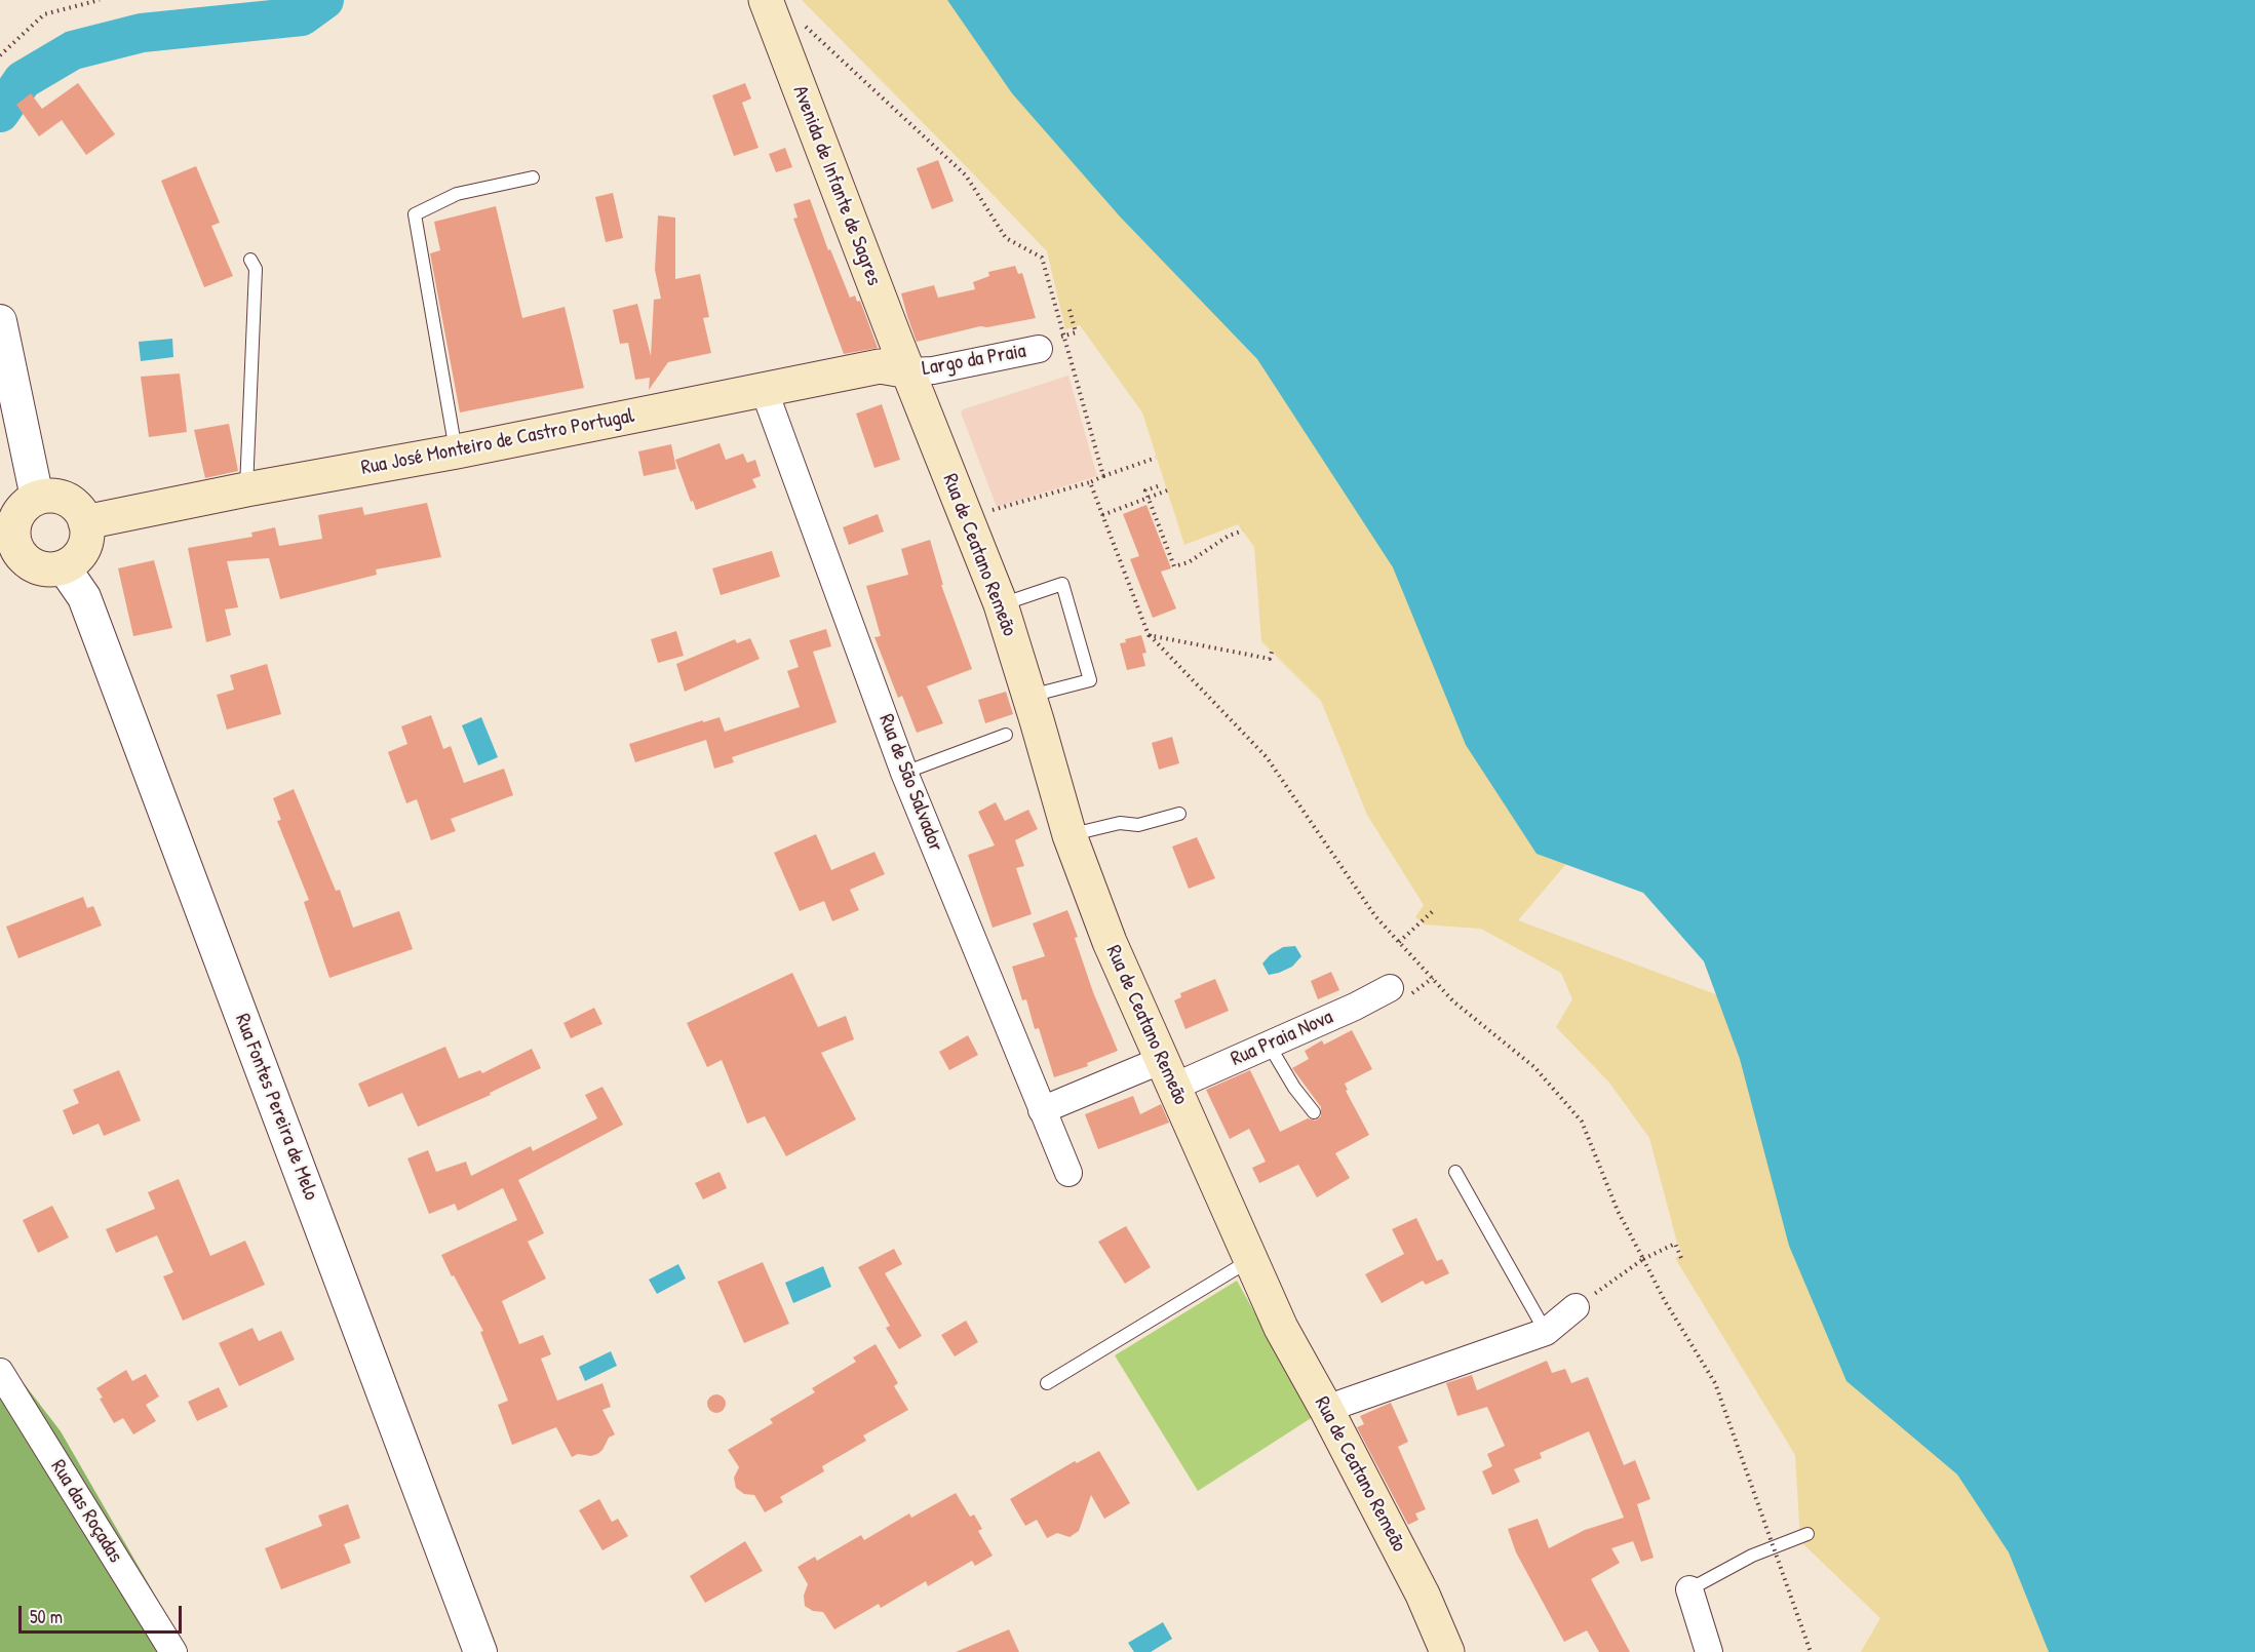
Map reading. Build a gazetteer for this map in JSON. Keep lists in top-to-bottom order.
{
  "streets": {
    "main road": ["Avenida de Infante de Sagres", "Rua José Monteiro de Castro Portugal", "Rua de Ceatano Remeão"],
    "street": [
      "Largo da Praia",
      "Rua de São Salvador",
      "Rua Praia Nova",
      "Rua Fontes Pereira de Melo",
      "Rua das Roçadas"
    ]
  },
  "crossings": [
    ["Avenida de Infante de Sagres", "Largo da Praia"],
    ["Avenida de Infante de Sagres", "Rua José Monteiro de Castro Portugal"],
    ["Avenida de Infante de Sagres", "Rua de Ceatano Remeão"],
    ["Largo da Praia", "Rua José Monteiro de Castro Portugal"],
    ["Largo da Praia", "Rua de Ceatano Remeão"],
    ["Rua José Monteiro de Castro Portugal", "Rua de Ceatano Remeão"],
    ["Rua José Monteiro de Castro Portugal", "Rua de São Salvador"],
    ["Rua José Monteiro de Castro Portugal", "Rua Fontes Pereira de Melo"],
    ["Rua de Ceatano Remeão", "Rua Praia Nova"],
    ["Rua de São Salvador", "Rua Praia Nova"]
  ],
  "scale_bar": "50 m"
}
